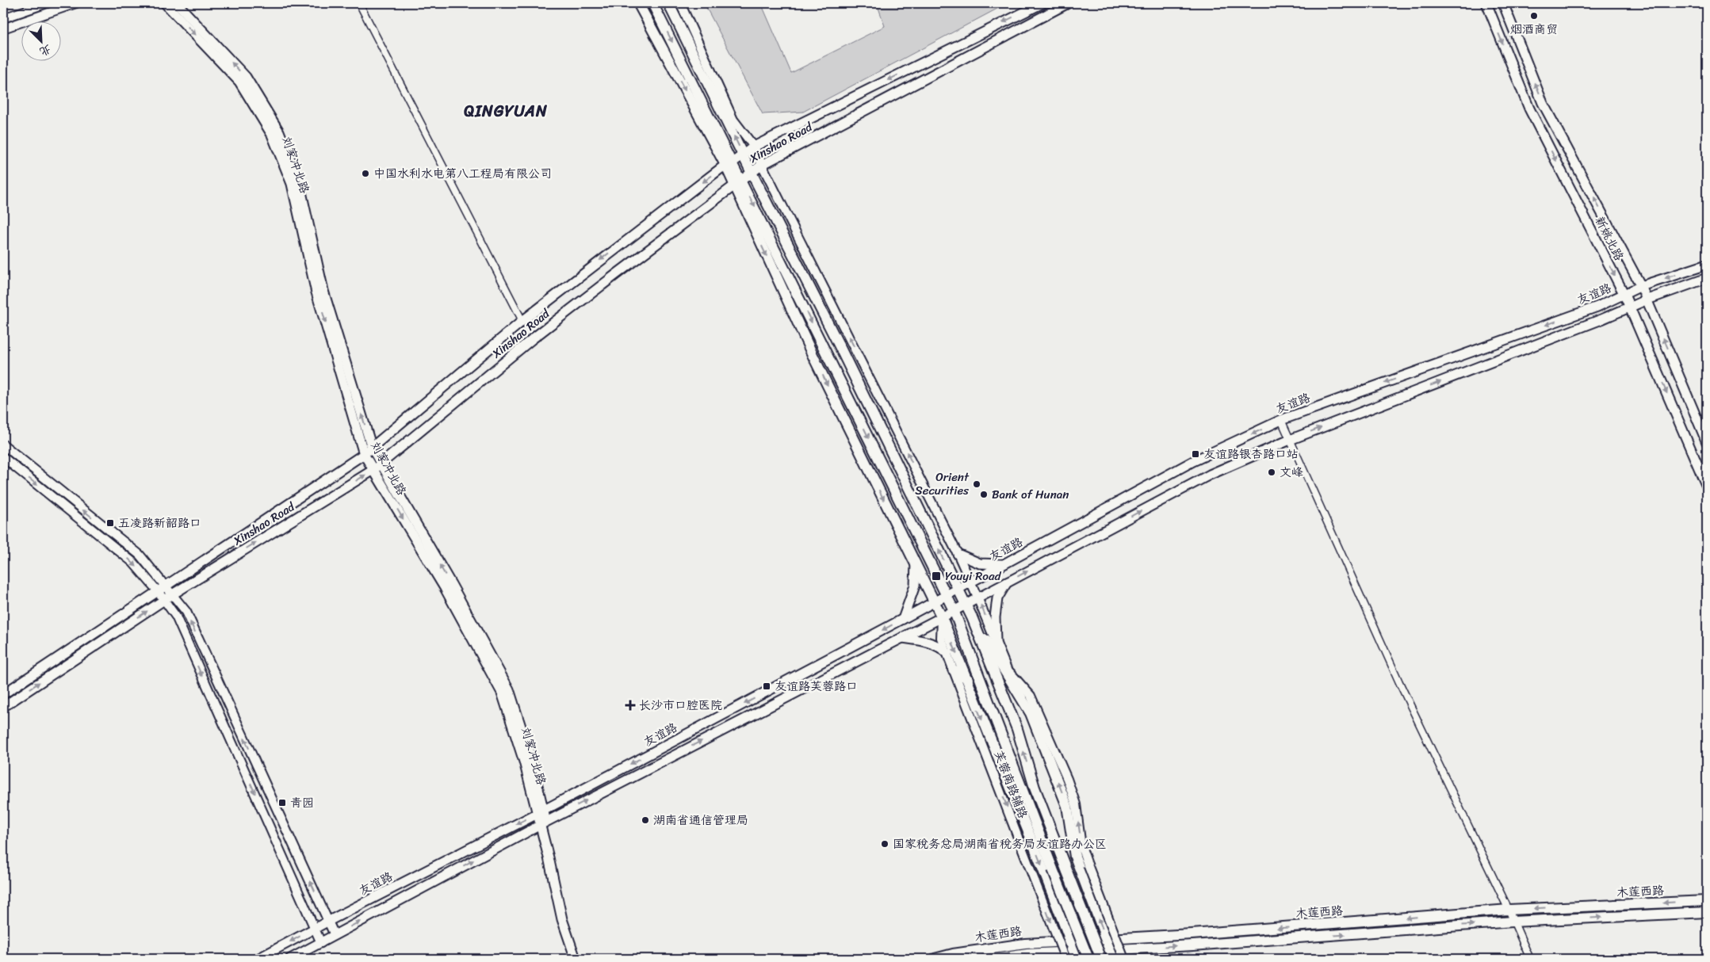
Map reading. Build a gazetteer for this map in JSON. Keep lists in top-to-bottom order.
{
  "streets": {
    "main road": [
      "Xinshao Road",
      "刘家冲北路",
      "新姚北路",
      "友谊路",
      "木莲西路"
    ],
    "street": ["芙蓉南路辅路"]
  },
  "crossings": [
    ["Xinshao Road", "刘家冲北路"],
    ["刘家冲北路", "友谊路"],
    ["新姚北路", "友谊路"],
    ["友谊路", "芙蓉南路辅路"]
  ],
  "districts": ["QINGYUAN"],
  "places": {
    "other": [
      "烟酒商贸",
      "中国水利水电第八工程局有限公司",
      "文峰",
      "Orient Securities",
      "Bank of Hunan",
      "湖南省通信管理局",
      "国家税务总局湖南省税务局友谊路办公区"
    ],
    "transit": [
      "友谊路银杏路口站",
      "五凌路新韶路口",
      "Youyi Road",
      "友谊路芙蓉路口",
      "青园"
    ],
    "health": ["长沙市口腔医院"]
  },
  "north": "bottom right"
}
